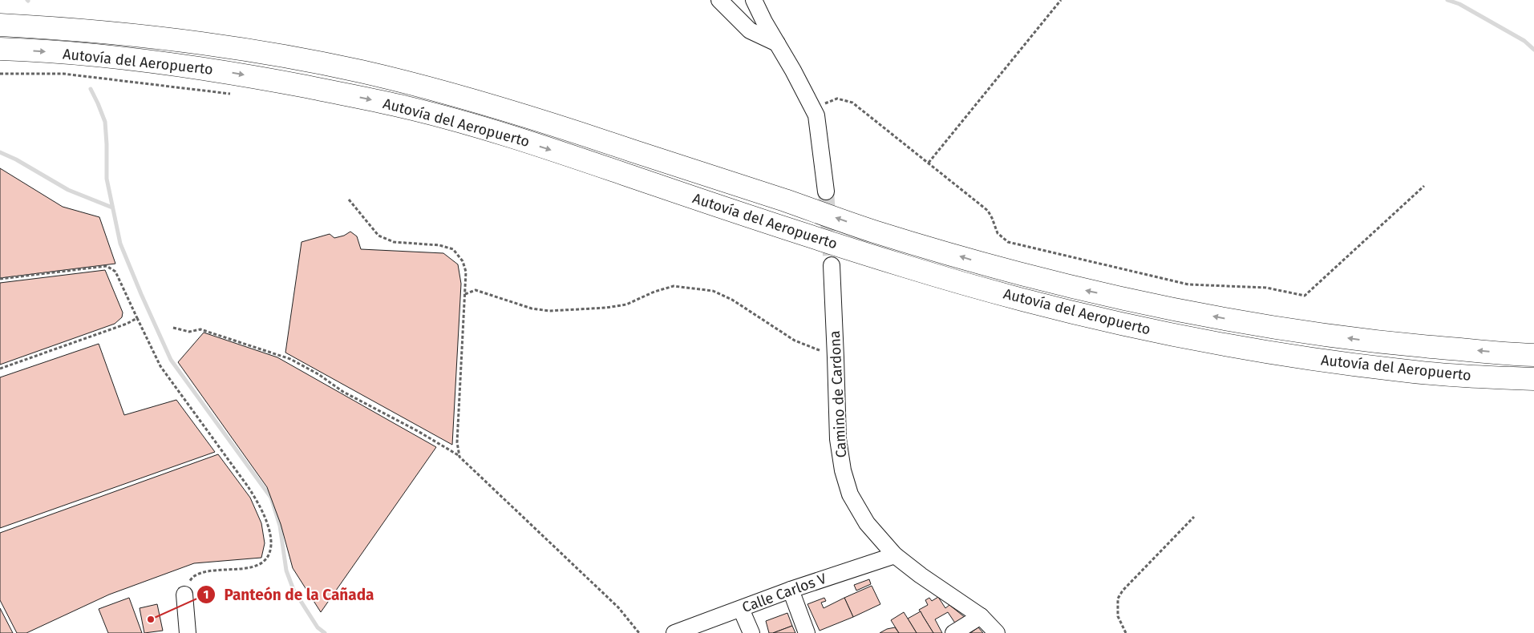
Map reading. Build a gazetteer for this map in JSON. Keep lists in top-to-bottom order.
{
  "streets": {
    "highway": ["Autovía del Aeropuerto"],
    "street": ["Camino de Cardona", "Calle Carlos V"]
  },
  "crossings": [
    ["Camino de Cardona", "Calle Carlos V"]
  ],
  "places": ["Panteón de la Cañada"]
}
